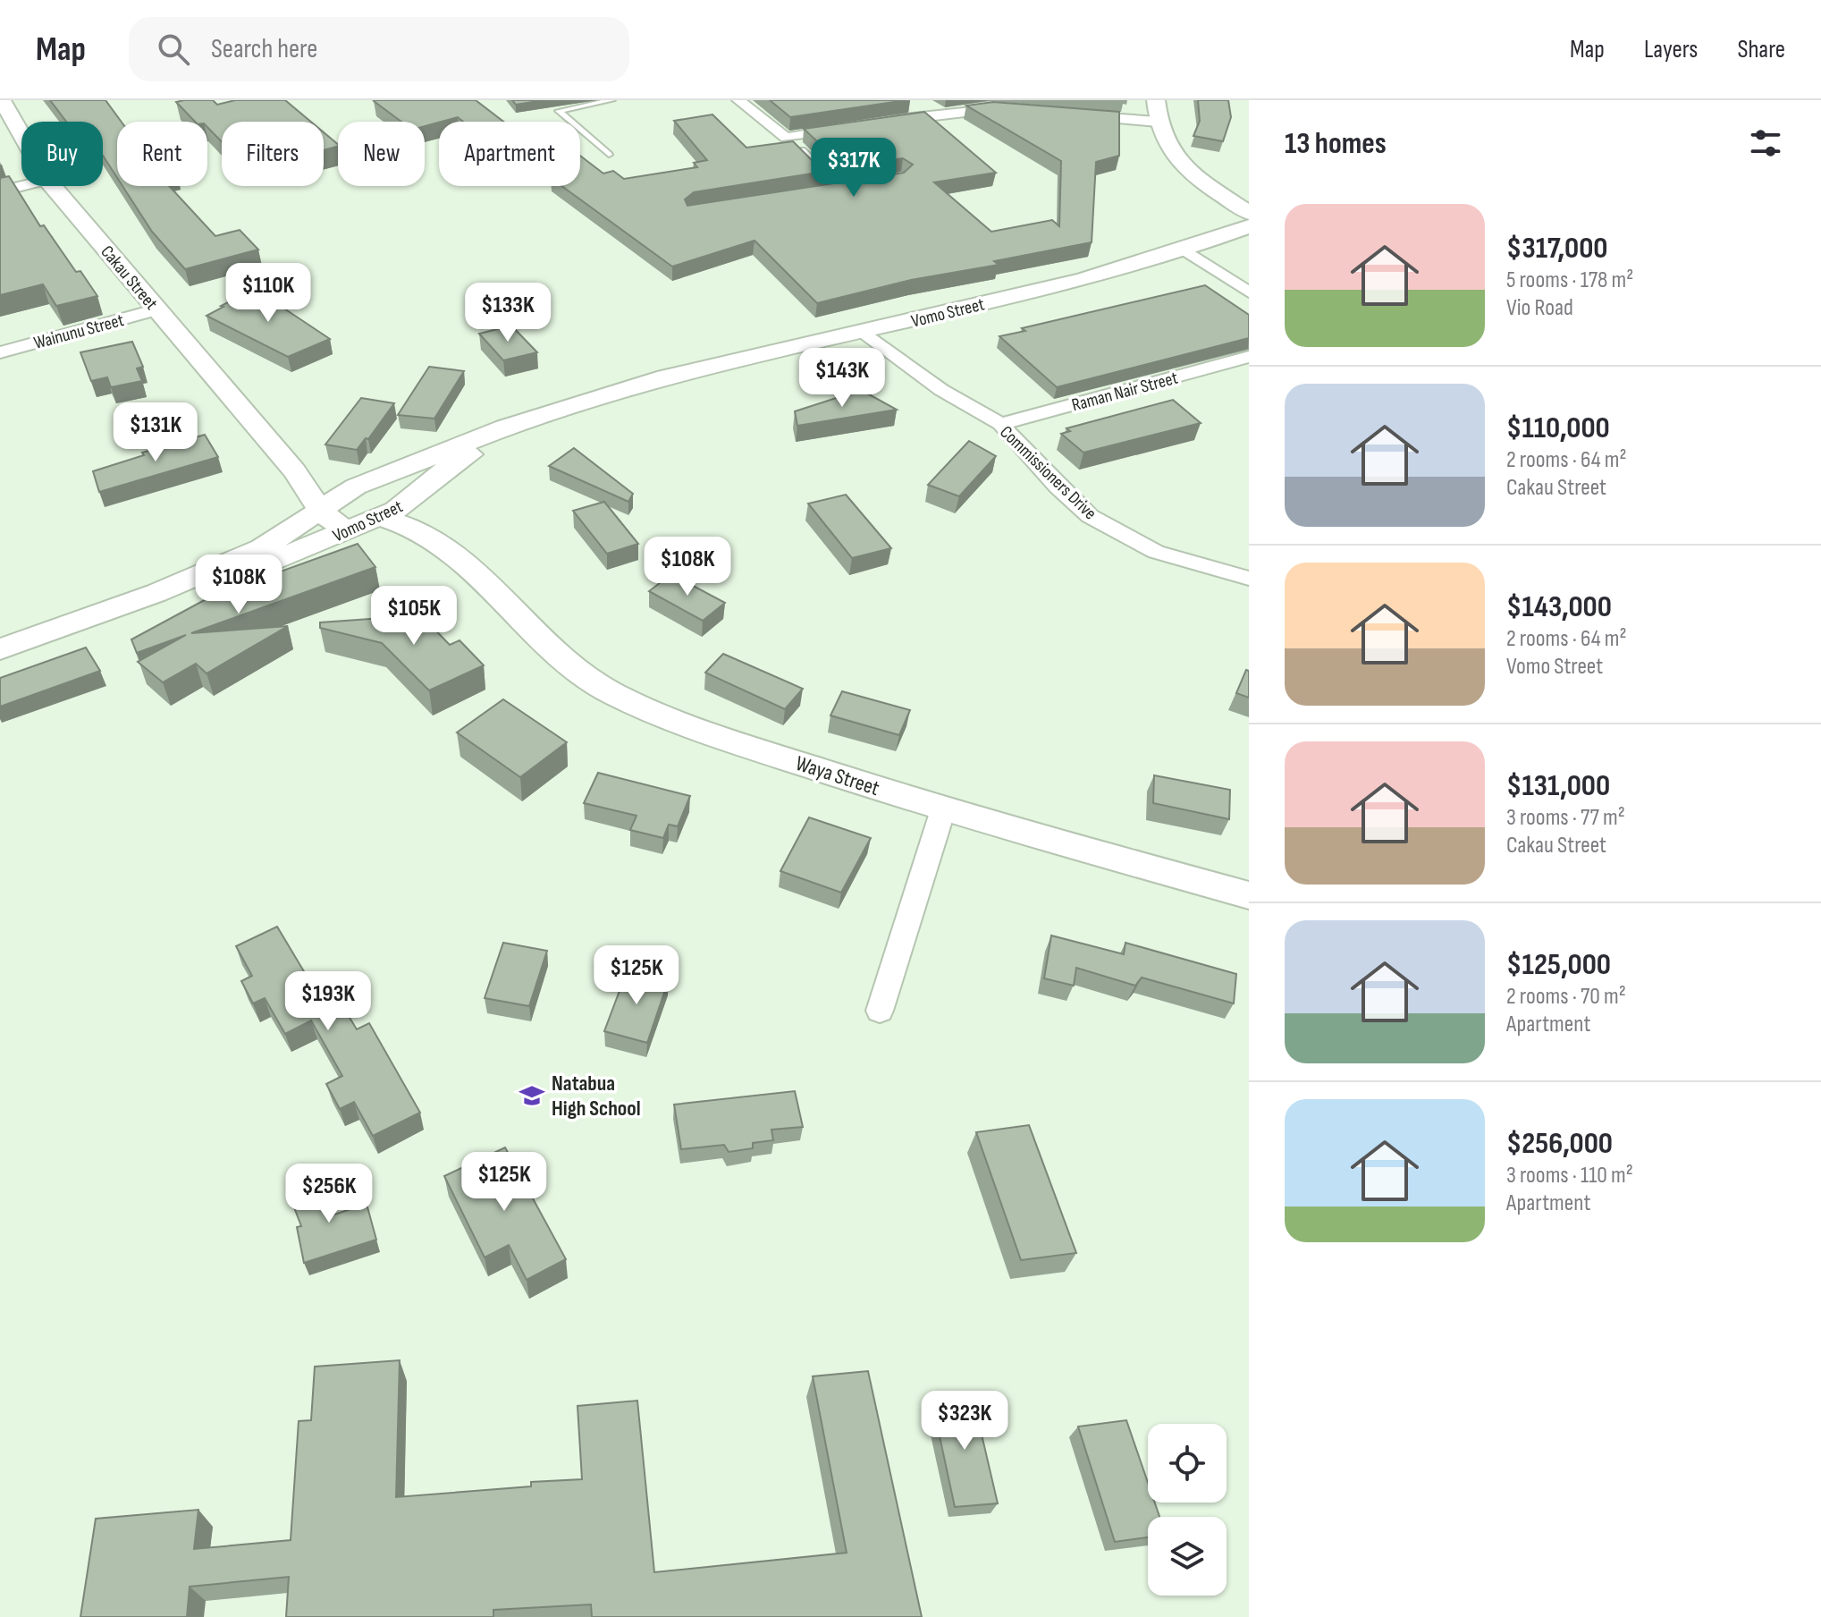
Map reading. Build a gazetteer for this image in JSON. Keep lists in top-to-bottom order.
{
  "streets": {
    "main road": ["Cakau Street", "Vomo Street", "Waya Street"],
    "street": ["Wainunu Street", "Raman Nair Street", "Commissioners Drive"]
  },
  "crossings": [
    ["Cakau Street", "Vomo Street"],
    ["Cakau Street", "Wainunu Street"],
    ["Vomo Street", "Commissioners Drive"],
    ["Vomo Street", "Waya Street"],
    ["Raman Nair Street", "Commissioners Drive"]
  ],
  "places": {
    "school or university": ["Natabua High School"]
  },
  "page": {
    "header": "Map",
    "search": "Search here",
    "nav": ["Map", "Layers", "Share"],
    "heading": "13 homes",
    "chip": [
      "Buy",
      "Rent",
      "Filters",
      "New",
      "Apartment"
    ],
    "price": [
      "$317K",
      "$110K",
      "$133K",
      "$143K",
      "$131K",
      "$108K",
      "$108K",
      "$105K",
      "$125K",
      "$193K",
      "$125K",
      "$256K",
      "$323K"
    ],
    "list": [
      {
        "name": "$317,000",
        "note": "5 rooms · 178 m² · Vio Road"
      },
      {
        "name": "$110,000",
        "note": "2 rooms · 64 m² · Cakau Street"
      },
      {
        "name": "$143,000",
        "note": "2 rooms · 64 m² · Vomo Street"
      },
      {
        "name": "$131,000",
        "note": "3 rooms · 77 m² · Cakau Street"
      },
      {
        "name": "$125,000",
        "note": "2 rooms · 70 m² · Apartment"
      },
      {
        "name": "$256,000",
        "note": "3 rooms · 110 m² · Apartment"
      }
    ]
  }
}
